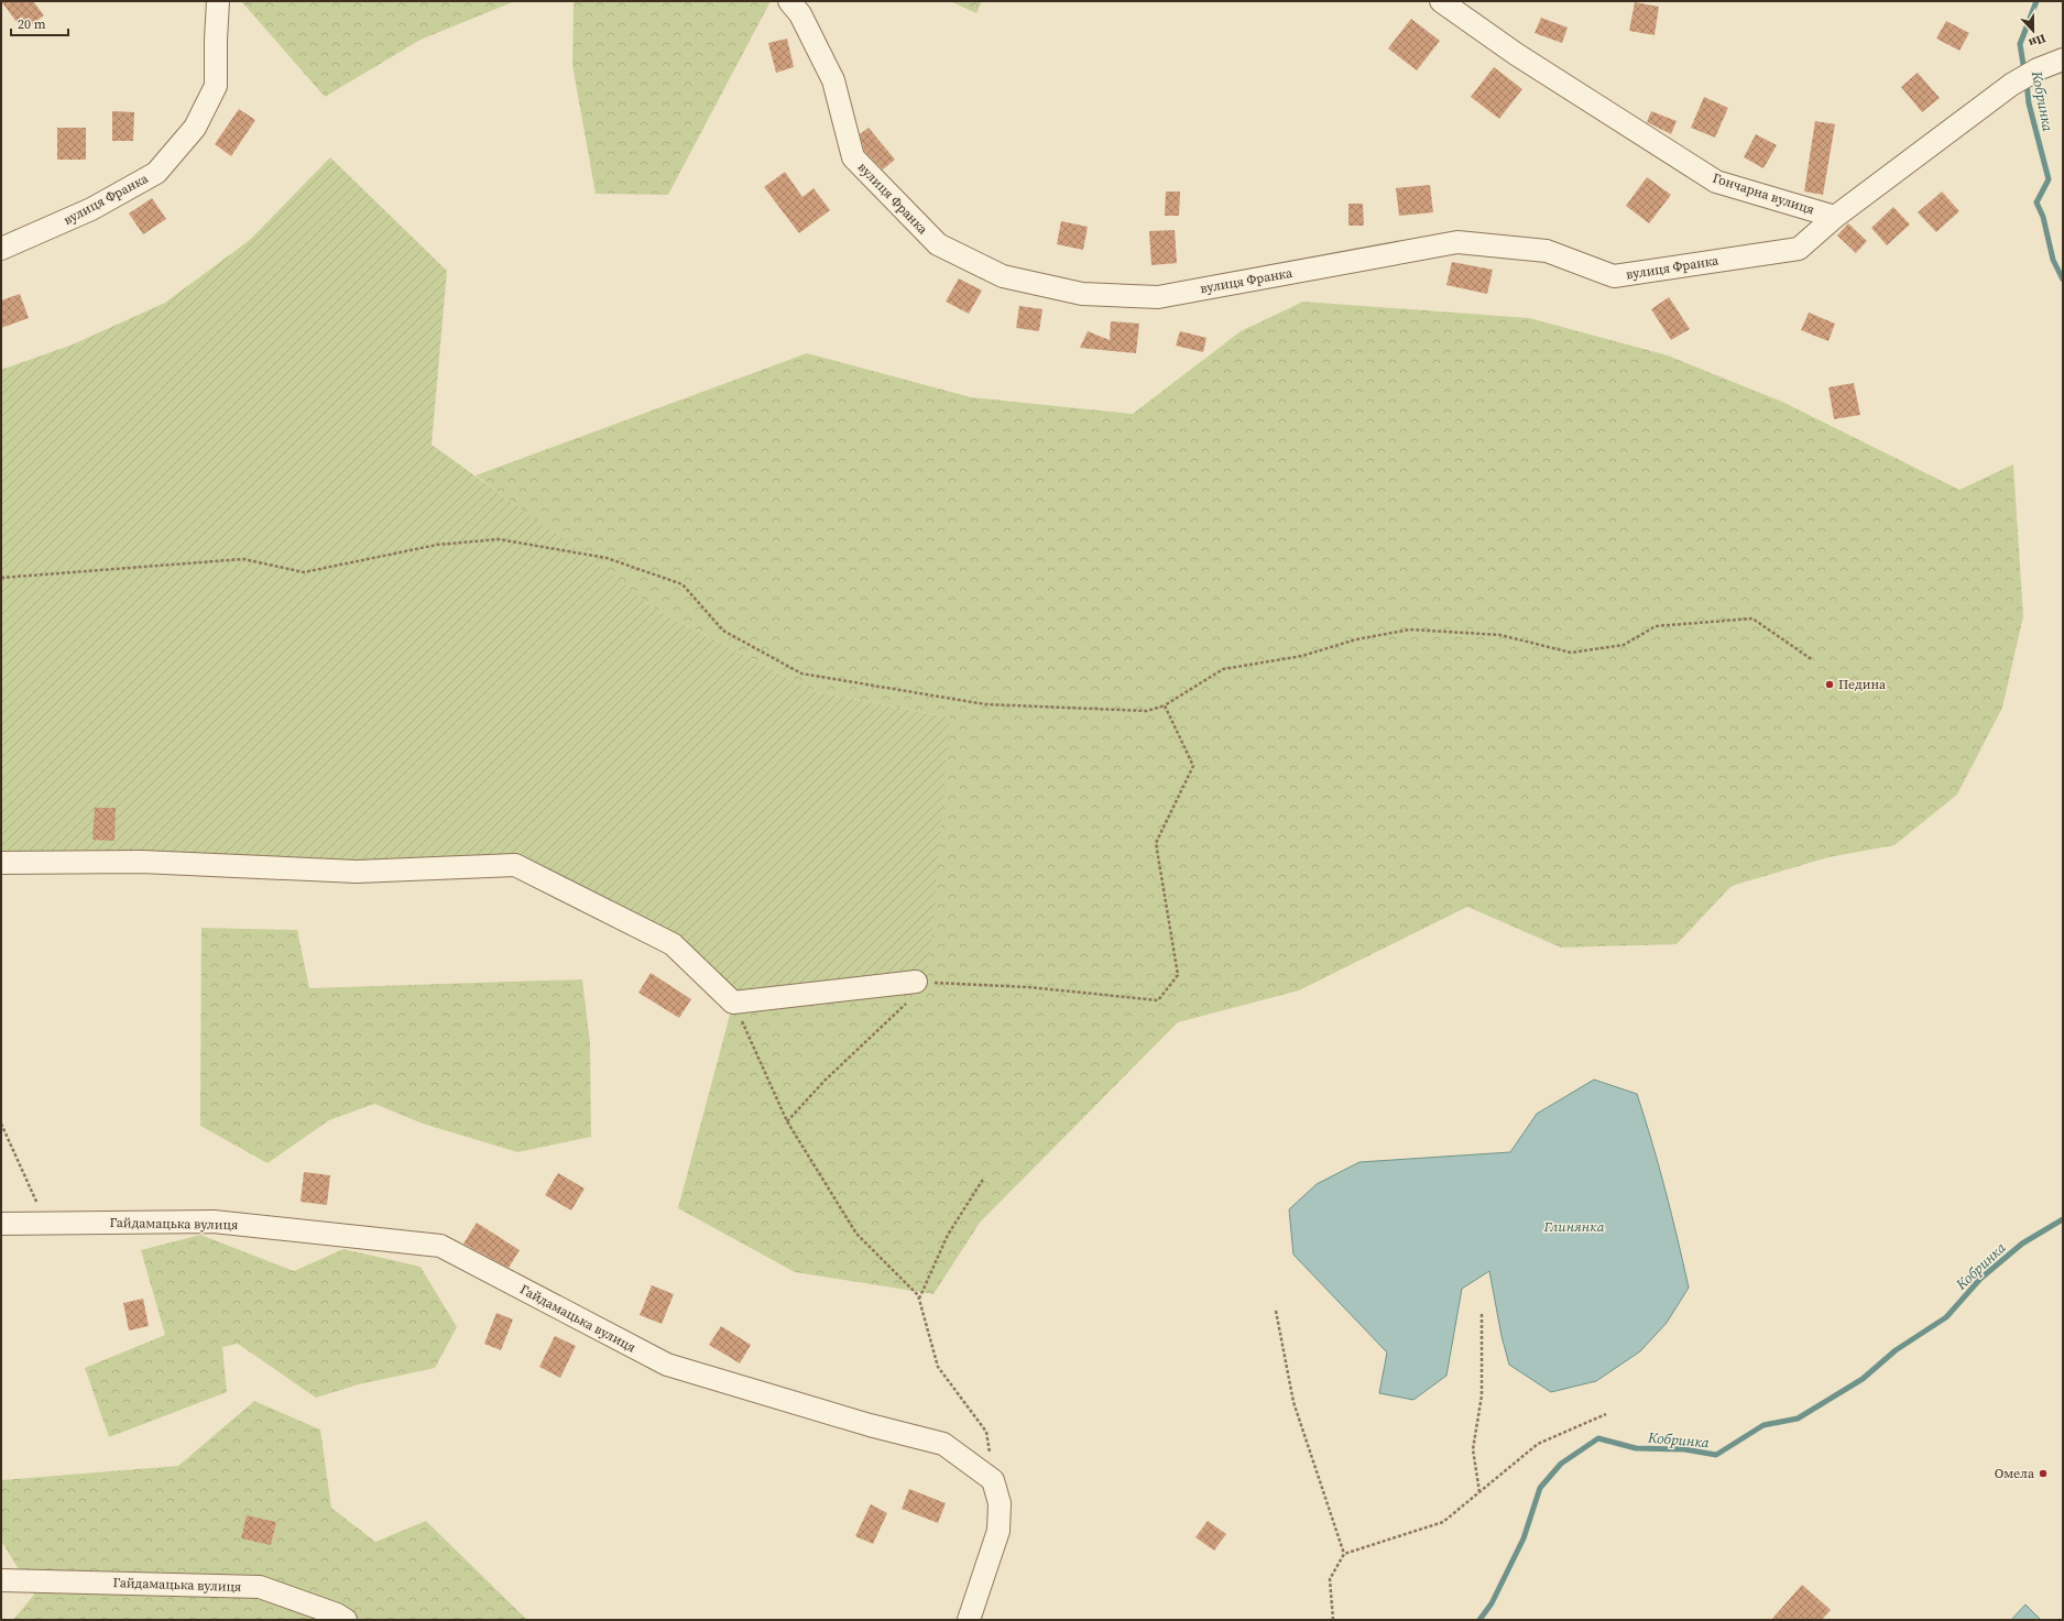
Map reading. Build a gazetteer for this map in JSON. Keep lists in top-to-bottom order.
{
  "streets": {
    "street": ["Гончарна вулиця", "вулиця Франка", "Гайдамацька вулиця"]
  },
  "crossings": [
    ["Гончарна вулиця", "вулиця Франка"]
  ],
  "water": ["Кобринка", "Глинянка"],
  "places": ["Педина", "Омела"],
  "scale_bar": "20 m",
  "north": "bottom"
}
